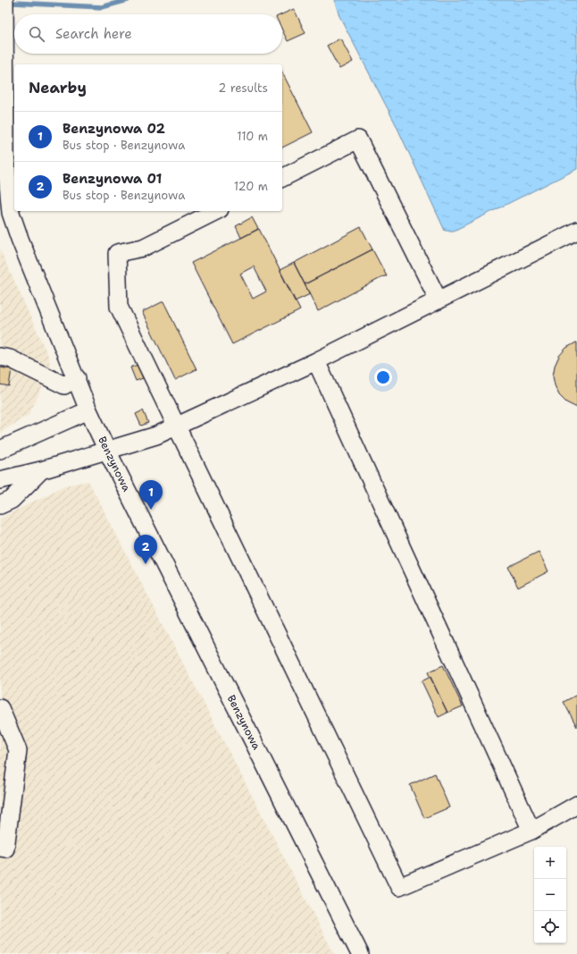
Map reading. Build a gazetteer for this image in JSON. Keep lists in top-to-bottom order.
{
  "streets": {
    "street": ["Benzynowa"]
  },
  "page": {
    "search": "Search here",
    "heading": ["Nearby", "2 results"],
    "list": [
      {
        "mark": "1",
        "name": "Benzynowa 02",
        "note": "Bus stop · Benzynowa",
        "value": "110 m"
      },
      {
        "mark": "2",
        "name": "Benzynowa 01",
        "note": "Bus stop · Benzynowa",
        "value": "120 m"
      }
    ],
    "pins": ["1", "2"],
    "map_buttons": ["+", "−"]
  }
}
